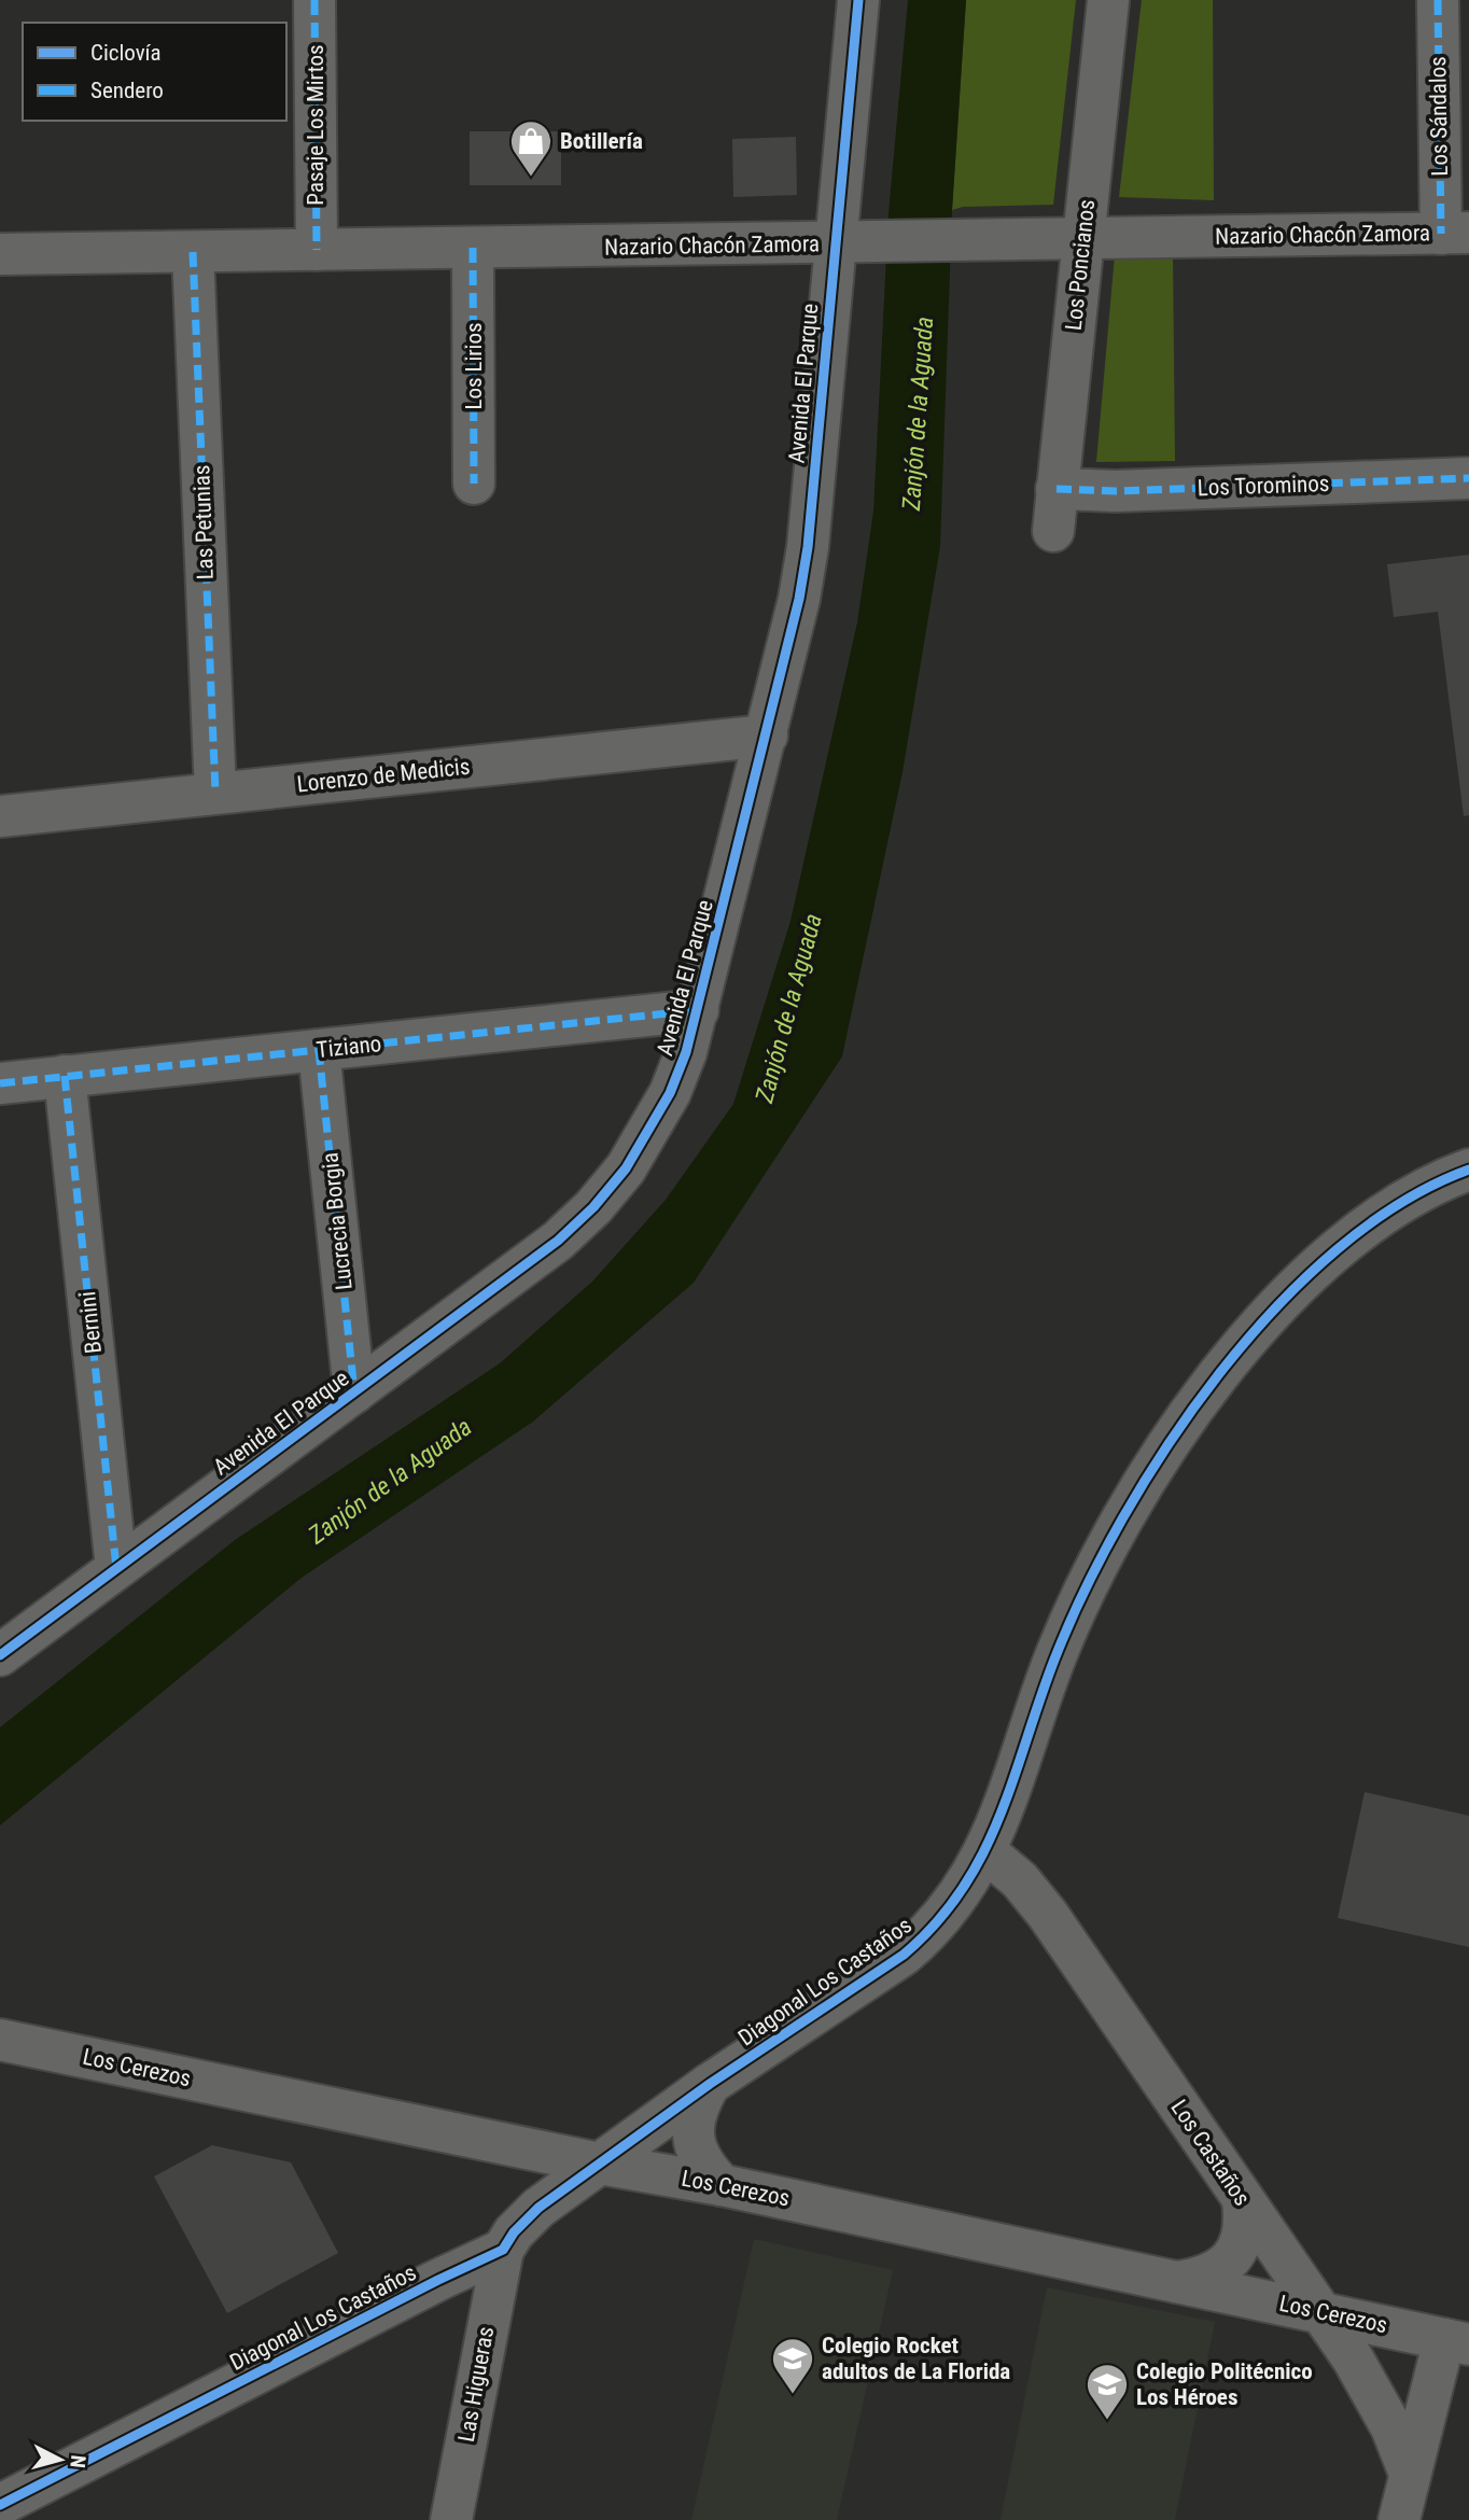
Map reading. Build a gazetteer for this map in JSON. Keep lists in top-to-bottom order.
{
  "streets": {
    "street": [
      "Los Sándalos",
      "Pasaje Los Mirtos",
      "Nazario Chacón Zamora",
      "Los Poncianos",
      "Los Lirios",
      "Avenida El Parque",
      "Los Torominos",
      "Las Petunias",
      "Lorenzo de Medicis",
      "Tiziano",
      "Lucrecia Borgia",
      "Bernini",
      "Diagonal Los Castaños",
      "Los Cerezos",
      "Los Castaños",
      "Las Higueras"
    ]
  },
  "crossings": [
    ["Los Sándalos", "Nazario Chacón Zamora"],
    ["Pasaje Los Mirtos", "Nazario Chacón Zamora"],
    ["Nazario Chacón Zamora", "Los Poncianos"],
    ["Nazario Chacón Zamora", "Los Lirios"],
    ["Nazario Chacón Zamora", "Avenida El Parque"],
    ["Nazario Chacón Zamora", "Las Petunias"],
    ["Los Poncianos", "Los Torominos"],
    ["Avenida El Parque", "Lorenzo de Medicis"],
    ["Avenida El Parque", "Tiziano"],
    ["Avenida El Parque", "Lucrecia Borgia"],
    ["Avenida El Parque", "Bernini"],
    ["Las Petunias", "Lorenzo de Medicis"],
    ["Tiziano", "Lucrecia Borgia"],
    ["Tiziano", "Bernini"],
    ["Diagonal Los Castaños", "Los Cerezos"],
    ["Diagonal Los Castaños", "Los Castaños"],
    ["Diagonal Los Castaños", "Las Higueras"],
    ["Los Cerezos", "Los Castaños"]
  ],
  "water": ["Zanjón de la Aguada"],
  "places": {
    "shop": ["Botillería"],
    "school or university": ["Colegio Rocket adultos de La Florida", "Colegio Politécnico Los Héroes"]
  },
  "legend": ["Ciclovía", "Sendero"],
  "north": "right"
}
